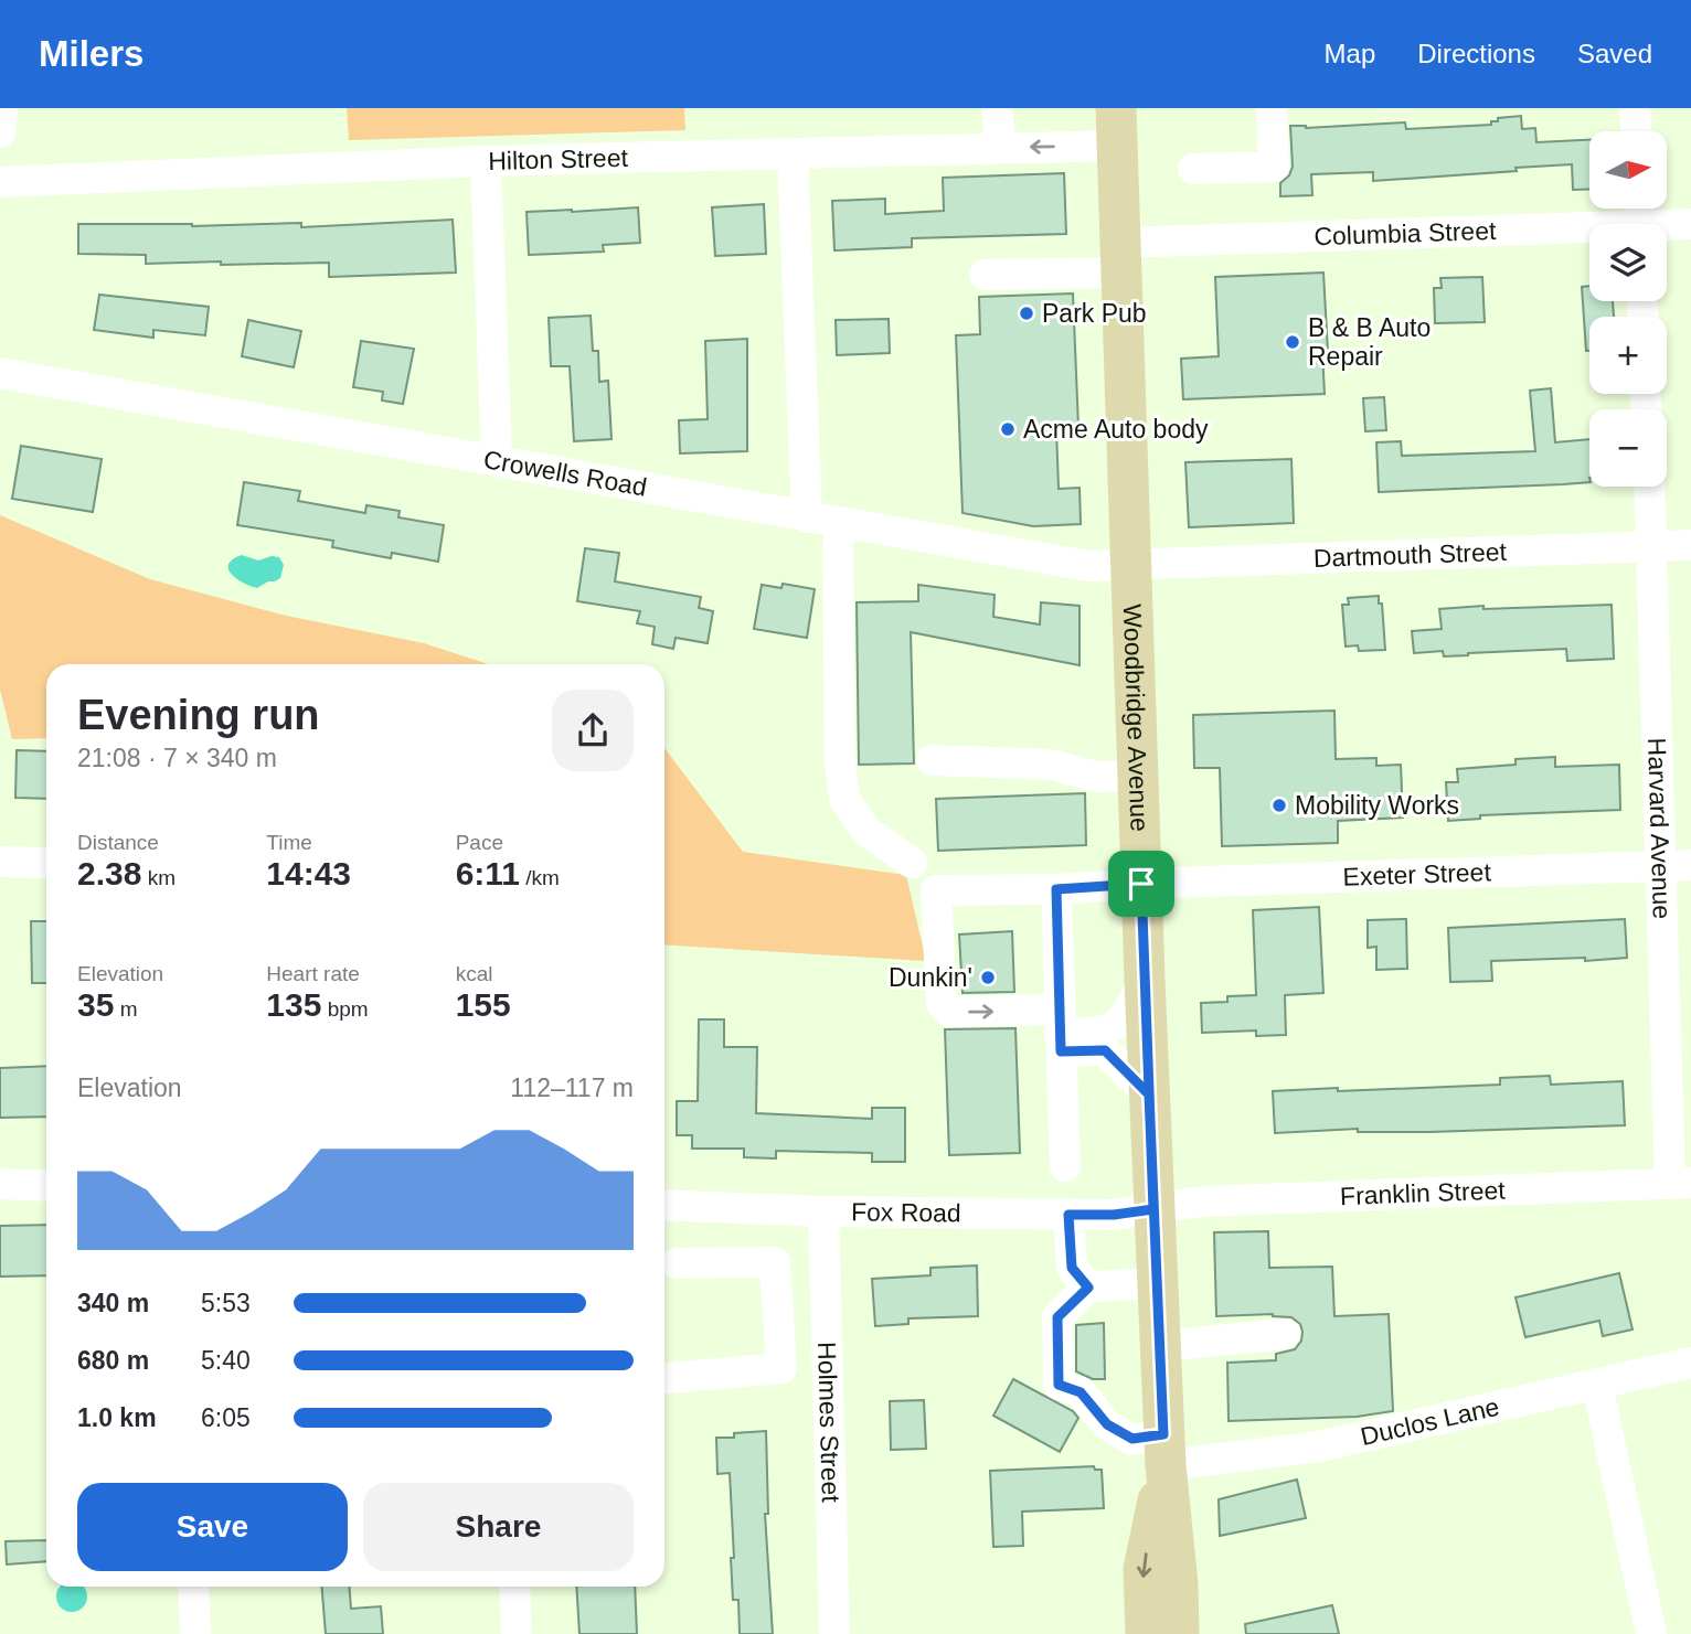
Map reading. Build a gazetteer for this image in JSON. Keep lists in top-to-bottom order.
{
  "streets": {
    "main road": ["Woodbridge Avenue"],
    "street": [
      "Hilton Street",
      "Columbia Street",
      "Crowells Road",
      "Dartmouth Street",
      "Harvard Avenue",
      "Exeter Street",
      "Franklin Street",
      "Fox Road",
      "Holmes Street",
      "Duclos Lane"
    ]
  },
  "crossings": [
    ["Hilton Street", "Woodbridge Avenue"],
    ["Columbia Street", "Woodbridge Avenue"],
    ["Crowells Road", "Dartmouth Street"],
    ["Crowells Road", "Woodbridge Avenue"],
    ["Dartmouth Street", "Woodbridge Avenue"],
    ["Dartmouth Street", "Harvard Avenue"],
    ["Woodbridge Avenue", "Exeter Street"],
    ["Woodbridge Avenue", "Franklin Street"],
    ["Woodbridge Avenue", "Fox Road"],
    ["Woodbridge Avenue", "Duclos Lane"],
    ["Harvard Avenue", "Exeter Street"],
    ["Harvard Avenue", "Franklin Street"],
    ["Franklin Street", "Fox Road"],
    ["Fox Road", "Holmes Street"]
  ],
  "places": [
    "Park Pub",
    "B & B Auto Repair",
    "Acme Auto body",
    "Mobility Works",
    "Dunkin'"
  ],
  "north": "right",
  "page": {
    "header": "Milers",
    "nav": ["Map", "Directions", "Saved"],
    "map_buttons": ["+", "−"],
    "heading": ["Evening run", "21:08 · 7 × 340 m"],
    "stats": [
      ["Distance", "2.38 km"],
      ["Time", "14:43"],
      ["Pace", "6:11 /km"],
      ["Elevation", "35 m"],
      ["Heart rate", "135 bpm"],
      ["kcal", "155"]
    ],
    "chart": ["Elevation", "112–117 m"],
    "list": [
      {
        "name": "340 m",
        "note": "5:53"
      },
      {
        "name": "680 m",
        "note": "5:40"
      },
      {
        "name": "1.0 km",
        "note": "6:05"
      }
    ],
    "buttons": ["Save", "Share"]
  }
}
